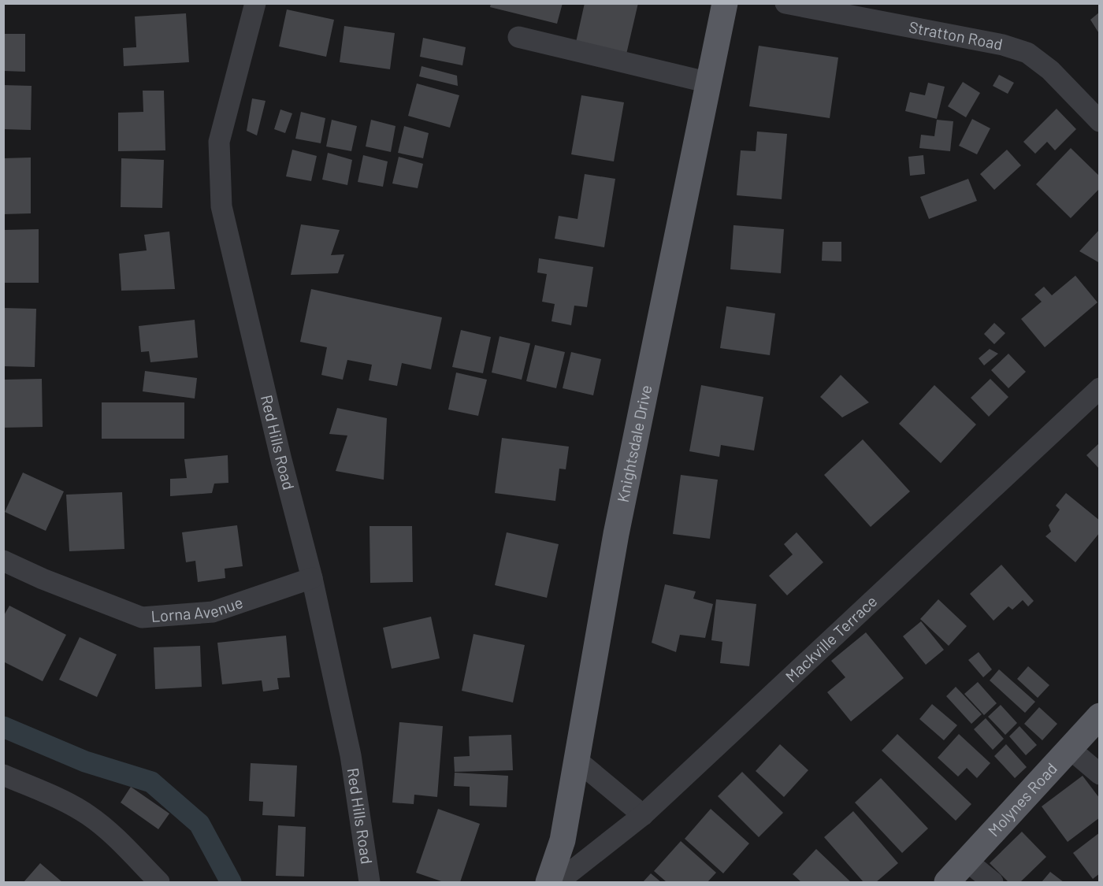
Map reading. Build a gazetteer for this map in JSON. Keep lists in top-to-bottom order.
{
  "streets": {
    "main road": ["Knightsdale Drive", "Molynes Road"],
    "street": [
      "Stratton Road",
      "Red Hills Road",
      "Lorna Avenue",
      "Mackville Terrace"
    ]
  },
  "crossings": [
    ["Red Hills Road", "Lorna Avenue"]
  ]
}
